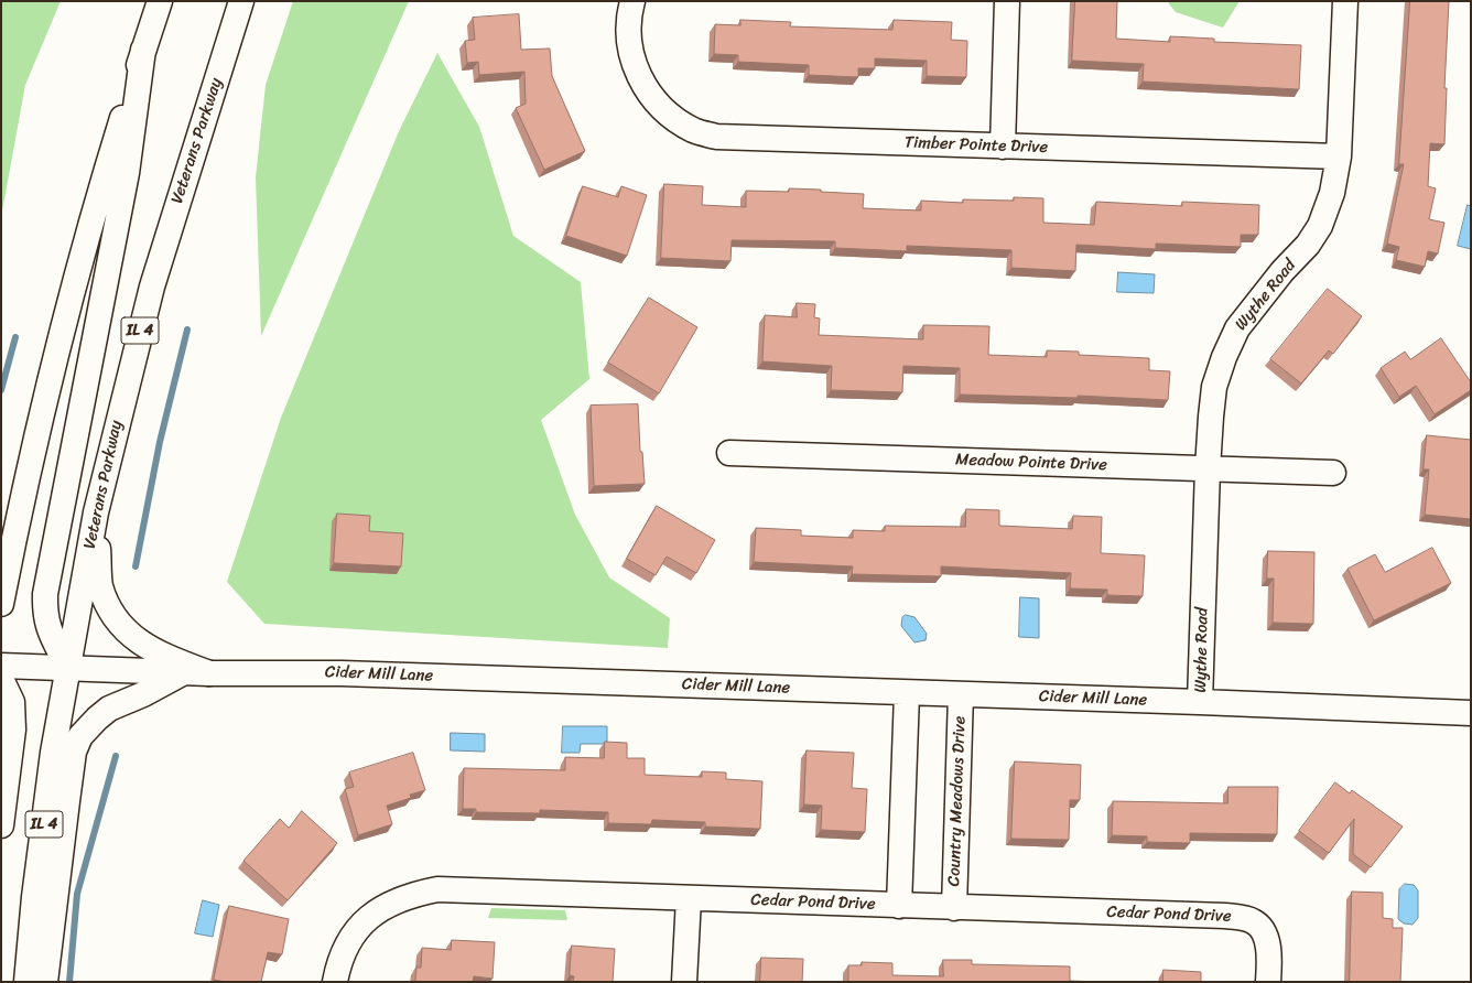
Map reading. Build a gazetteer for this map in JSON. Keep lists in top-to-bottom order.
{
  "streets": {
    "main road": [
      "Veterans Parkway",
      "Timber Pointe Drive",
      "Wythe Road",
      "IL 4",
      "Meadow Pointe Drive",
      "Cider Mill Lane",
      "Country Meadows Drive",
      "Cedar Pond Drive"
    ]
  },
  "crossings": [
    ["Veterans Parkway", "Cider Mill Lane"],
    ["Timber Pointe Drive", "Wythe Road"],
    ["Wythe Road", "Meadow Pointe Drive"],
    ["Wythe Road", "Cider Mill Lane"],
    ["Cider Mill Lane", "Country Meadows Drive"],
    ["Country Meadows Drive", "Cedar Pond Drive"]
  ]
}
